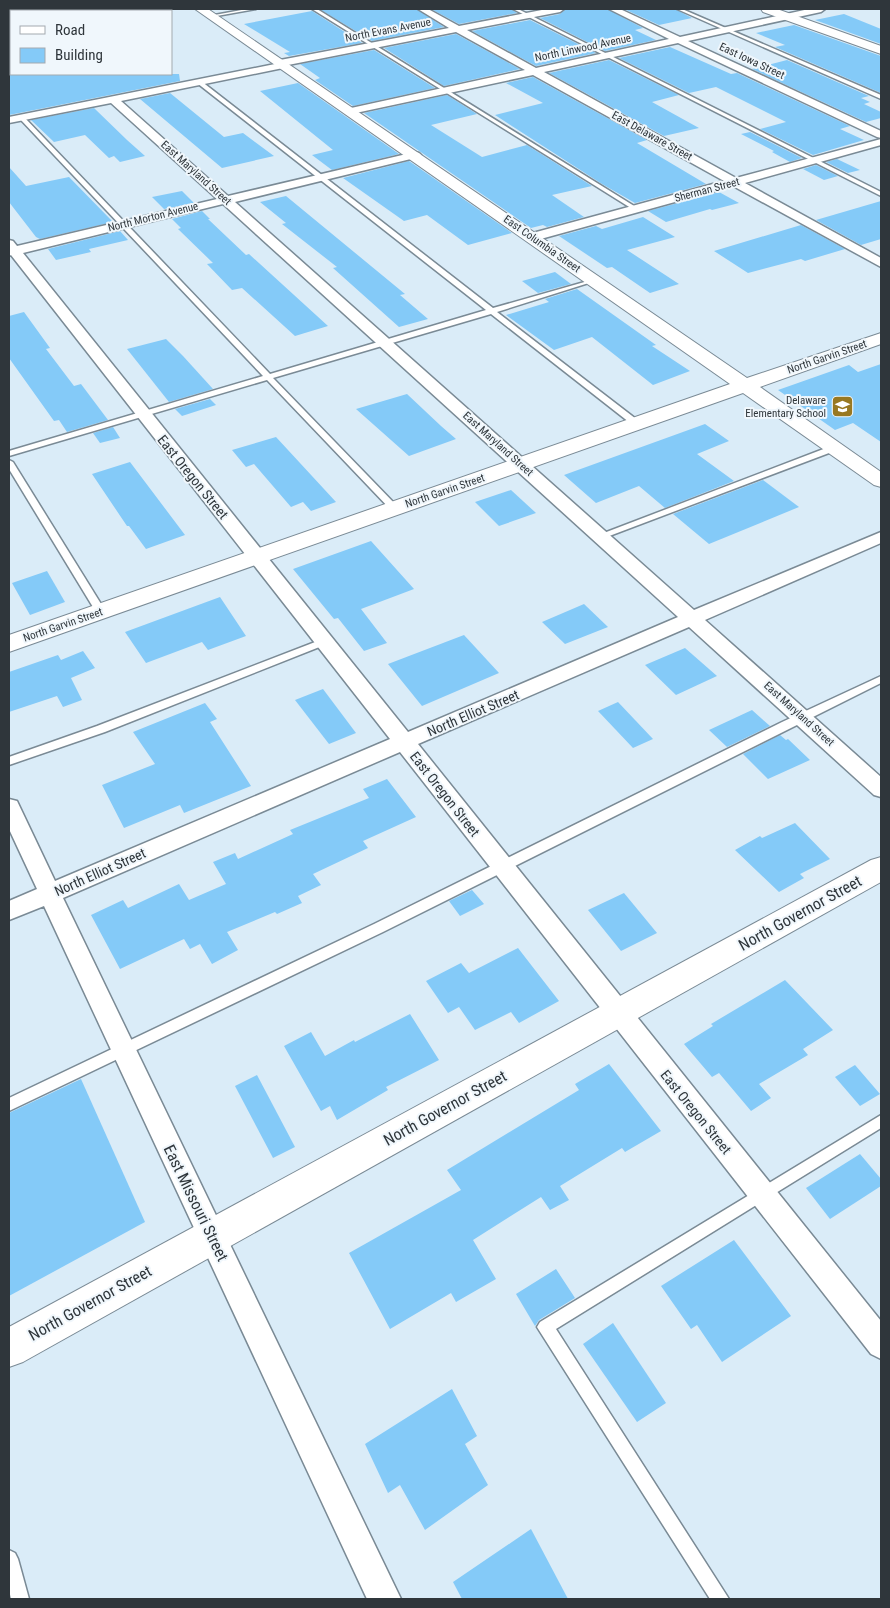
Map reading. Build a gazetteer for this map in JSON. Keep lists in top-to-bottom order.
{
  "streets": {
    "main road": ["East Columbia Street", "North Garvin Street", "North Governor Street"],
    "street": [
      "North Evans Avenue",
      "North Linwood Avenue",
      "East Iowa Street",
      "East Delaware Street",
      "East Maryland Street",
      "Sherman Street",
      "North Morton Avenue",
      "East Oregon Street",
      "North Elliot Street",
      "East Missouri Street"
    ]
  },
  "crossings": [
    ["North Evans Avenue", "East Delaware Street"],
    ["North Evans Avenue", "East Maryland Street"],
    ["North Evans Avenue", "East Columbia Street"],
    ["North Linwood Avenue", "East Iowa Street"],
    ["North Linwood Avenue", "East Delaware Street"],
    ["North Linwood Avenue", "East Columbia Street"],
    ["East Delaware Street", "Sherman Street"],
    ["East Maryland Street", "North Morton Avenue"],
    ["East Maryland Street", "North Garvin Street"],
    ["East Maryland Street", "North Elliot Street"],
    ["Sherman Street", "East Columbia Street"],
    ["North Morton Avenue", "East Columbia Street"],
    ["North Morton Avenue", "East Oregon Street"],
    ["East Columbia Street", "North Garvin Street"],
    ["North Garvin Street", "East Oregon Street"],
    ["East Oregon Street", "North Elliot Street"],
    ["East Oregon Street", "North Governor Street"],
    ["North Elliot Street", "East Missouri Street"],
    ["North Governor Street", "East Missouri Street"]
  ],
  "places": {
    "school or university": ["Delaware Elementary School"]
  },
  "legend": ["Road", "Building"]
}
